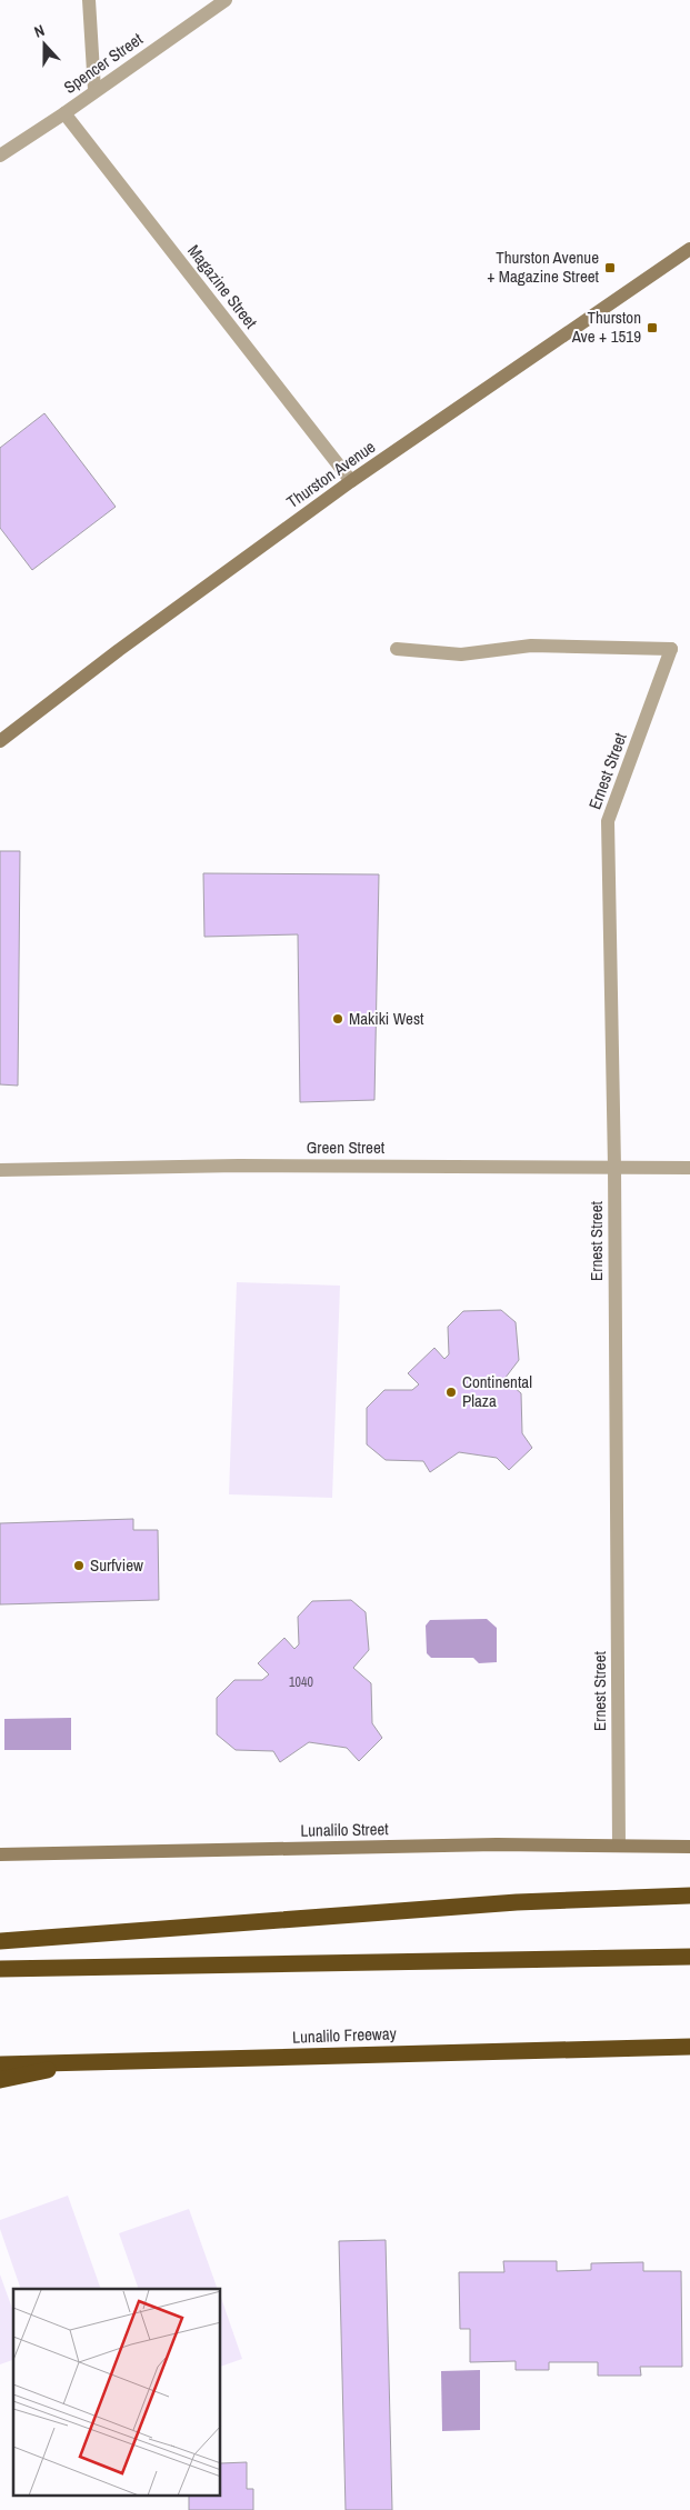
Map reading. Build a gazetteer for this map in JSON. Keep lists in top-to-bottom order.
{
  "streets": {
    "highway": ["Lunalilo Freeway"],
    "street": [
      "Spencer Street",
      "Magazine Street",
      "Thurston Avenue",
      "Ernest Street",
      "Green Street",
      "Lunalilo Street"
    ]
  },
  "crossings": [
    ["Spencer Street", "Magazine Street"],
    ["Magazine Street", "Thurston Avenue"],
    ["Ernest Street", "Green Street"],
    ["Ernest Street", "Lunalilo Street"]
  ],
  "places": {
    "transit": ["Thurston Avenue + Magazine Street", "Thurston Ave + 1519"],
    "other": ["Makiki West", "Continental Plaza", "Surfview"]
  },
  "house_numbers": ["1040"],
  "north": "top"
}
